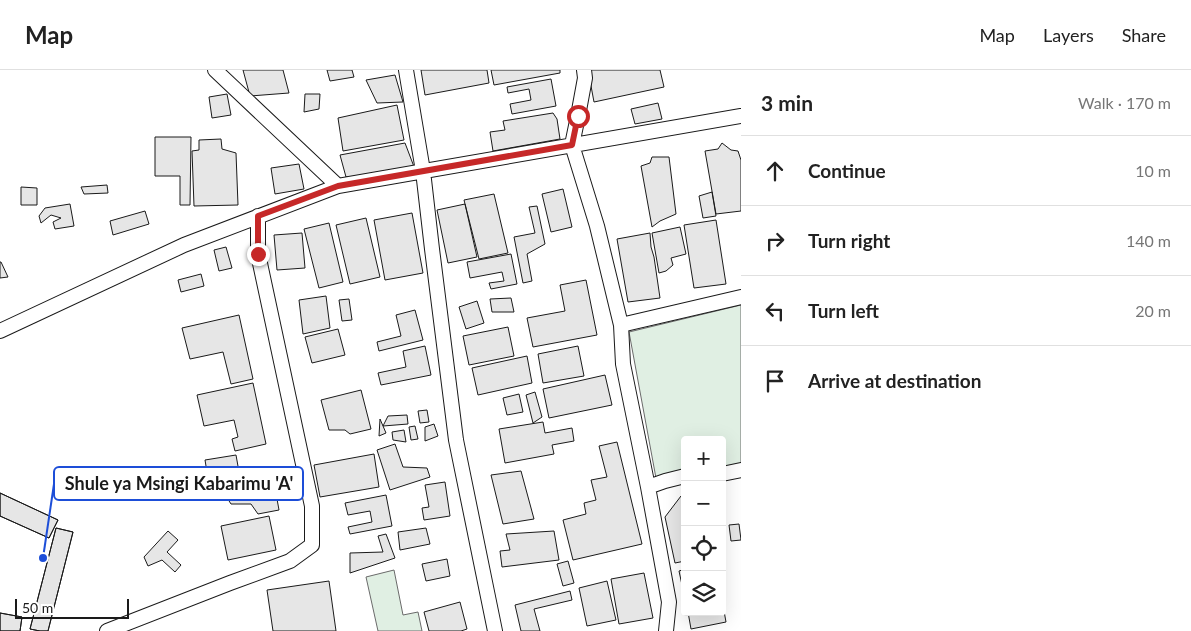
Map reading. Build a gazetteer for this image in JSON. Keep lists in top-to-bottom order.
{
  "places": ["Shule ya Msingi Kabarimu 'A'"],
  "scale_bar": "50 m",
  "page": {
    "header": "Map",
    "nav": ["Map", "Layers", "Share"],
    "heading": ["3 min", "Walk · 170 m"],
    "list": [
      ["Continue", "10 m"],
      ["Turn right", "140 m"],
      ["Turn left", "20 m"],
      "Arrive at destination"
    ],
    "map_buttons": ["+", "−"],
    "scale": "50 m"
  }
}
